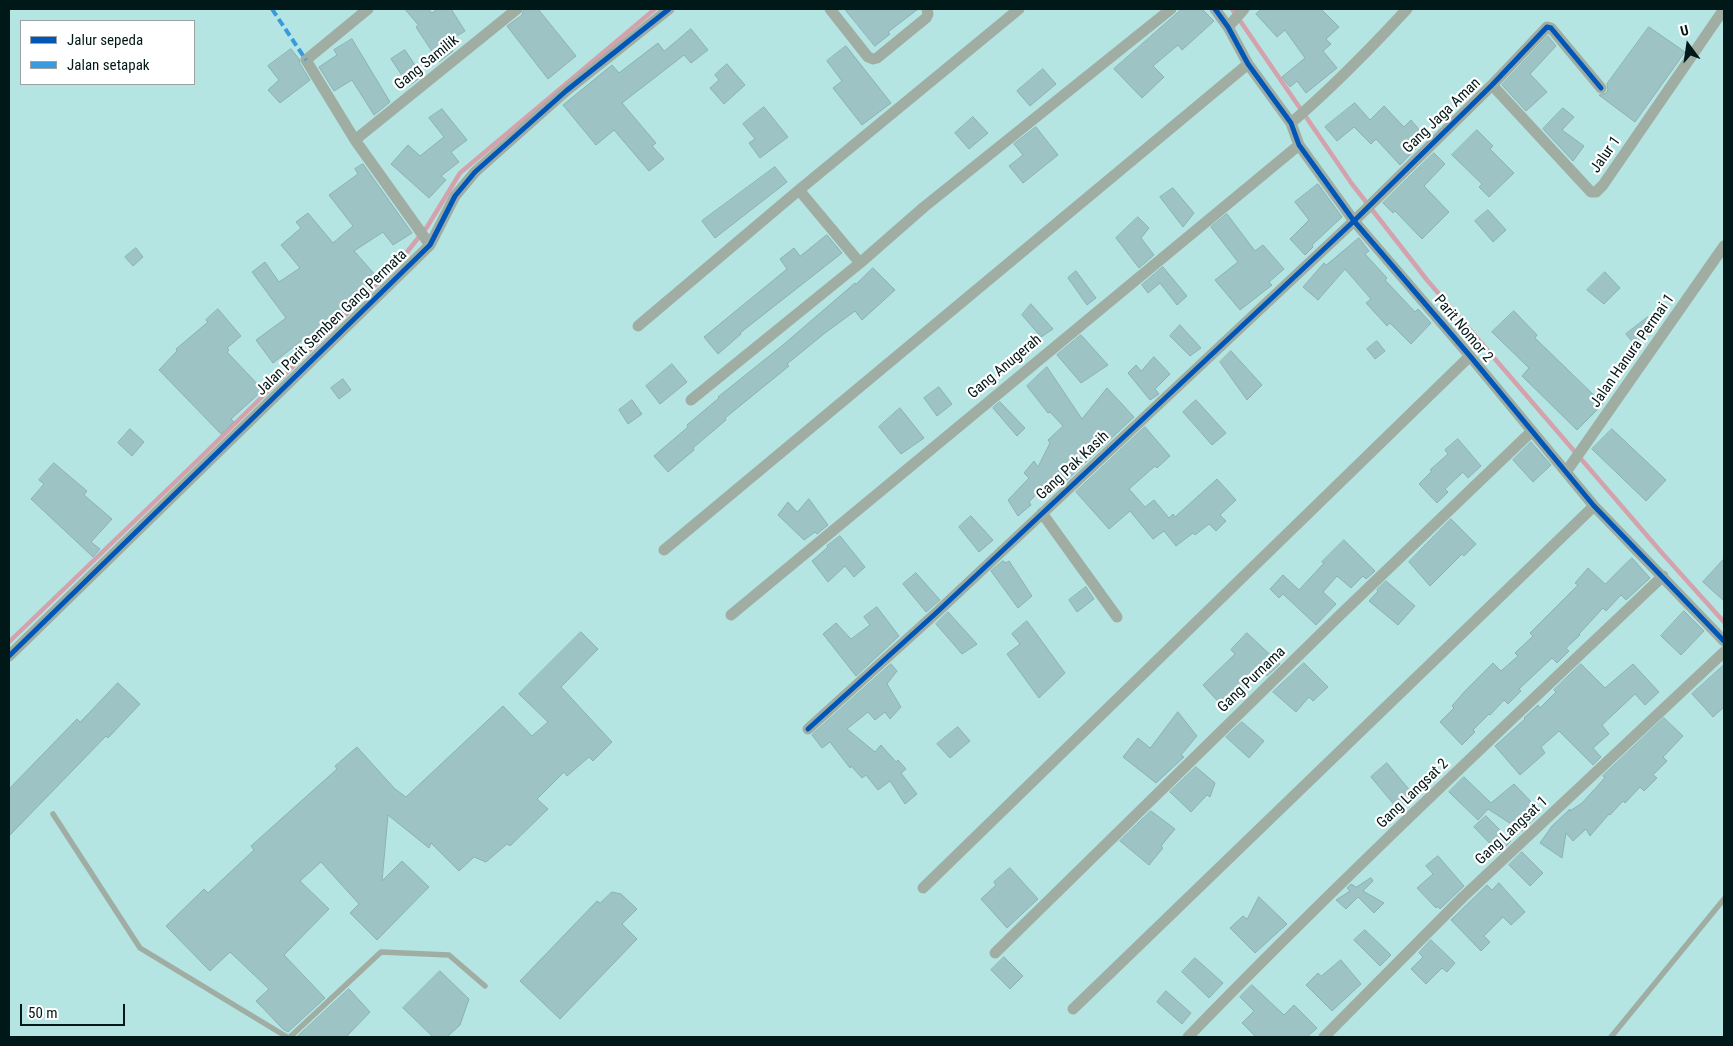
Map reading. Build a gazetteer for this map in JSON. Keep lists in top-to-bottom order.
{
  "streets": {
    "street": [
      "Gang Samilik",
      "Gang Jaga Aman",
      "Jalur 1",
      "Jalan Parit Semben Gang Permata",
      "Parit Nomor 2",
      "Jalan Hanura Permai 1",
      "Gang Anugerah",
      "Gang Pak Kasih",
      "Gang Purnama",
      "Gang Langsat 2",
      "Gang Langsat 1"
    ]
  },
  "crossings": [
    ["Gang Jaga Aman", "Jalur 1"],
    ["Gang Jaga Aman", "Parit Nomor 2"],
    ["Gang Jaga Aman", "Gang Pak Kasih"],
    ["Parit Nomor 2", "Jalan Hanura Permai 1"],
    ["Parit Nomor 2", "Gang Anugerah"],
    ["Parit Nomor 2", "Gang Pak Kasih"],
    ["Parit Nomor 2", "Gang Purnama"],
    ["Parit Nomor 2", "Gang Langsat 2"]
  ],
  "legend": ["Jalur sepeda", "Jalan setapak"],
  "scale_bar": "50 m",
  "north": "top"
}
